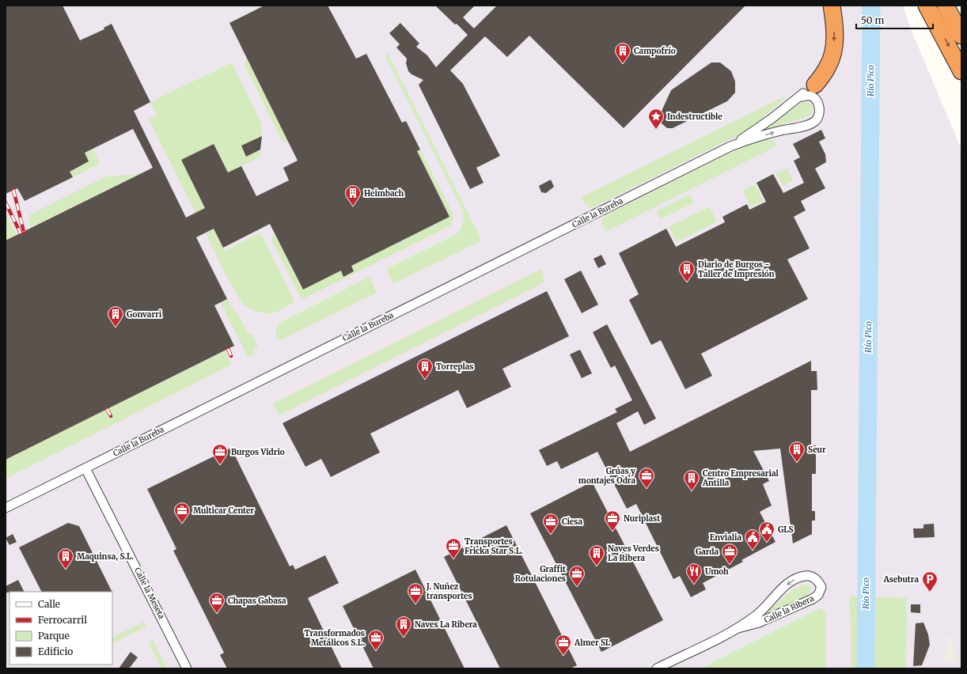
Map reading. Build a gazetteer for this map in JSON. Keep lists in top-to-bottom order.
{
  "streets": {
    "street": ["Calle la Bureba", "Calle la Meseta", "Calle la Ribera"]
  },
  "crossings": [
    ["Calle la Bureba", "Calle la Meseta"]
  ],
  "water": ["Río Pico"],
  "places": {
    "building": [
      "Campofrío",
      "Heimbach",
      "Diario de Burgos - Taller de Impresión",
      "Gonvarri",
      "Torreplas",
      "Seur",
      "Centro Empresarial Antilla",
      "Naves Verdes La Ribera",
      "Maquinsa, S.L.",
      "Naves La Ribera"
    ],
    "place": ["Indestructible"],
    "office": [
      "Burgos Vidrio",
      "Grúas y montajes Odra",
      "Multicar Center",
      "Nuriplast",
      "Ciesa",
      "Transportes Fricka Star S.L.",
      "Garda",
      "Graffit Rotulaciones",
      "J. Nuñez transportes",
      "Chapas Gabasa",
      "Transformados Metálicos S.L.",
      "Almer SL"
    ],
    "public building": ["GLS", "Envialia"],
    "restaurant": ["Umoh"],
    "parking": ["Asebutra"]
  },
  "legend": [
    "Calle",
    "Ferrocarril",
    "Parque",
    "Edificio"
  ],
  "scale_bar": "50 m"
}
